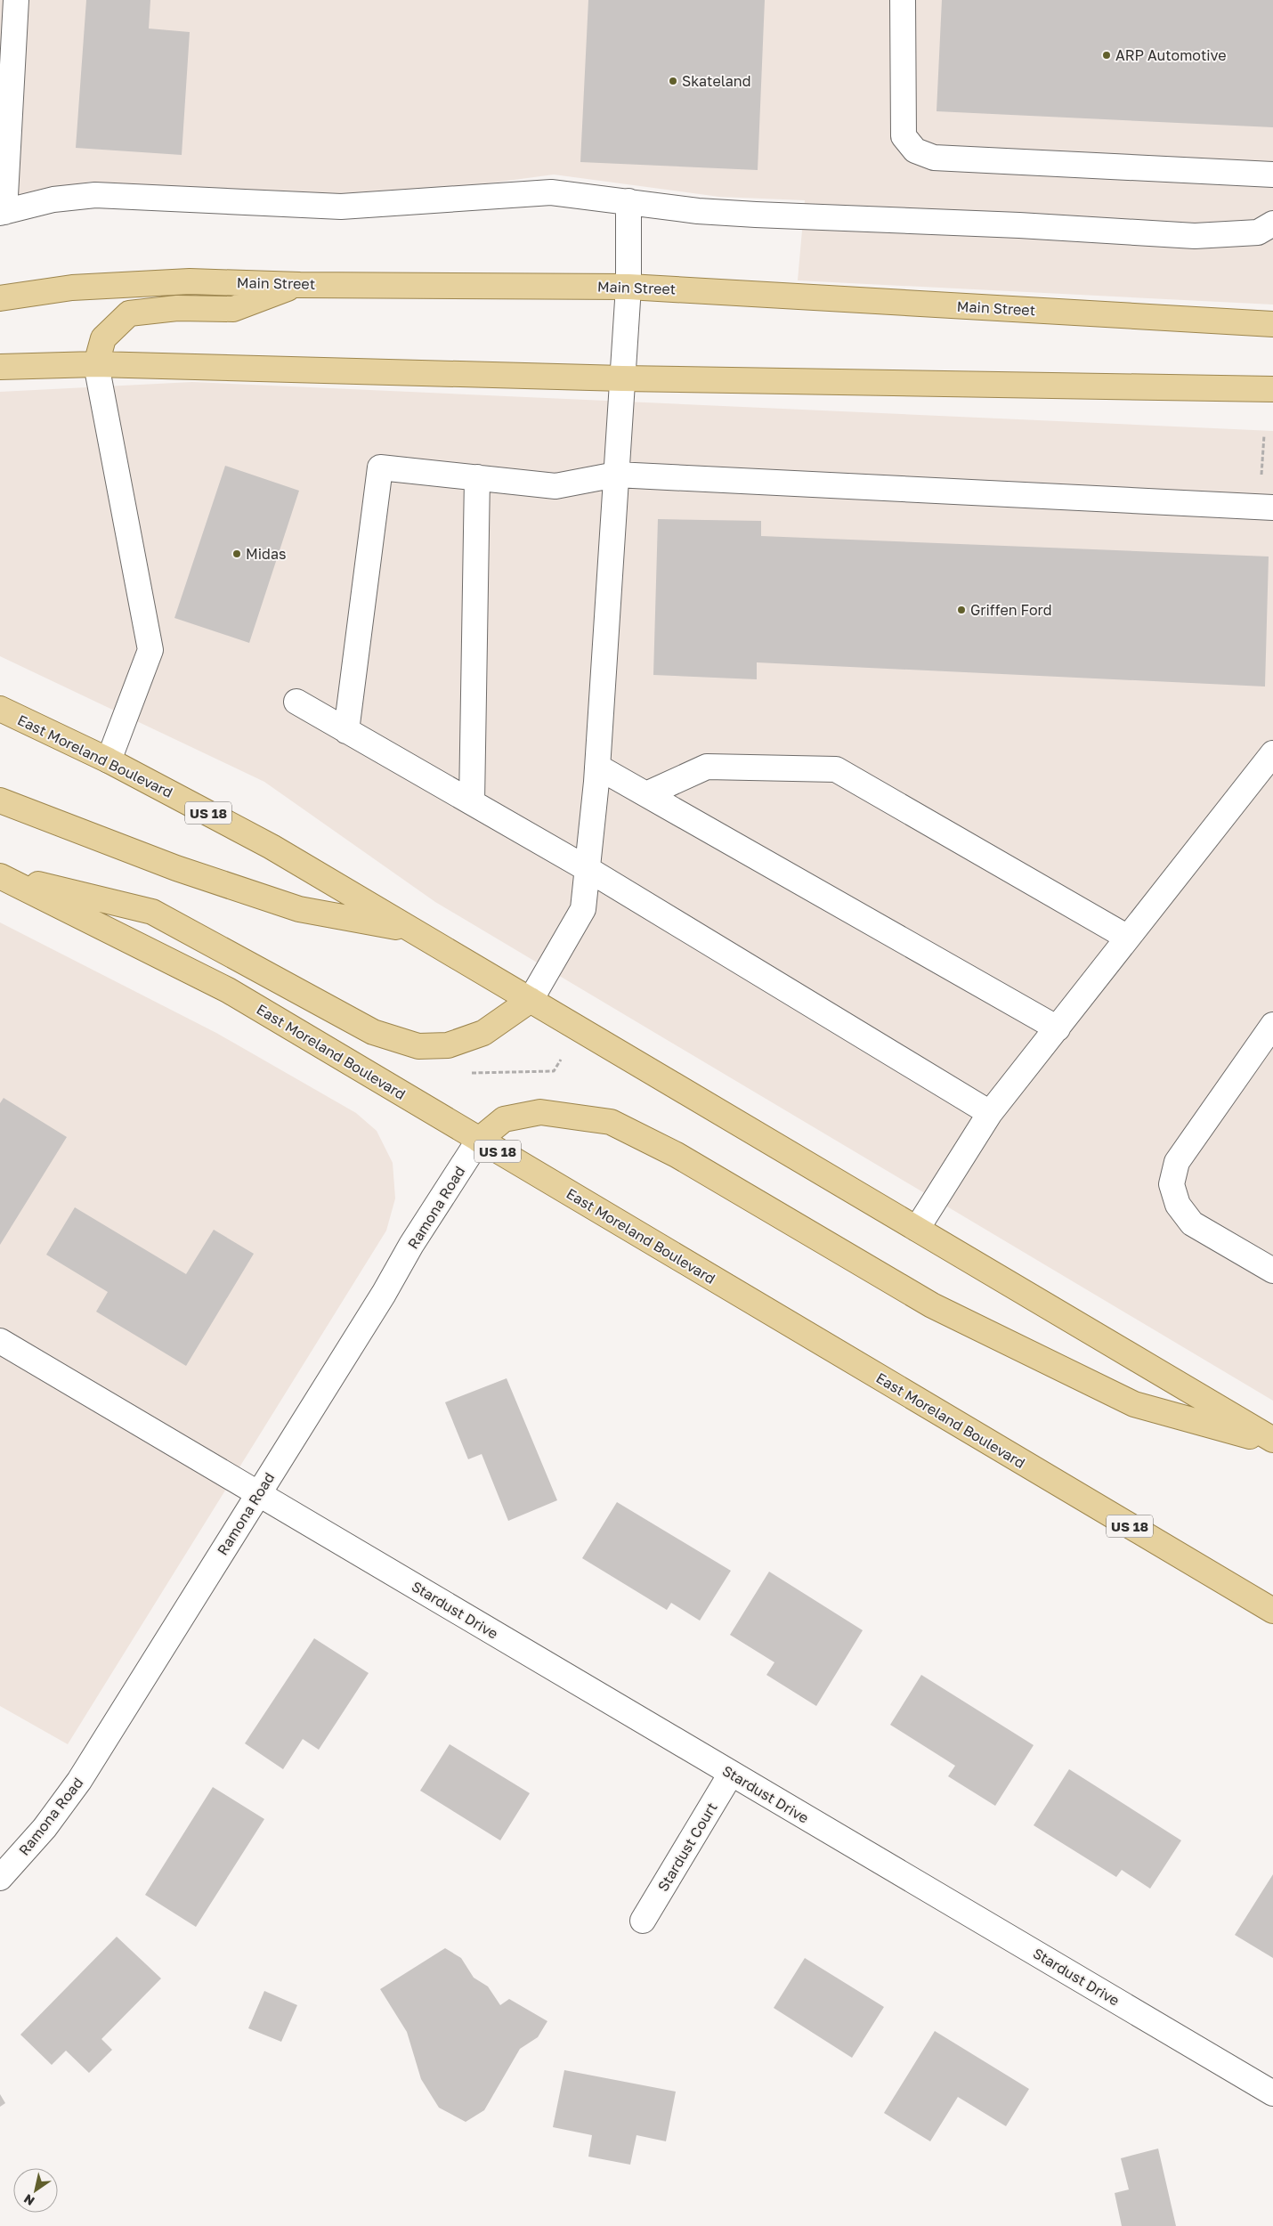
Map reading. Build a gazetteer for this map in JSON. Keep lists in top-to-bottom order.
{
  "streets": {
    "main road": ["Main Street", "East Moreland Boulevard", "US 18"],
    "street": ["Ramona Road", "Stardust Drive", "Stardust Court"]
  },
  "crossings": [
    ["East Moreland Boulevard", "Ramona Road"],
    ["Ramona Road", "Stardust Drive"],
    ["Stardust Drive", "Stardust Court"]
  ],
  "places": [
    "ARP Automotive",
    "Skateland",
    "Midas",
    "Griffen Ford"
  ],
  "north": "bottom left"
}
